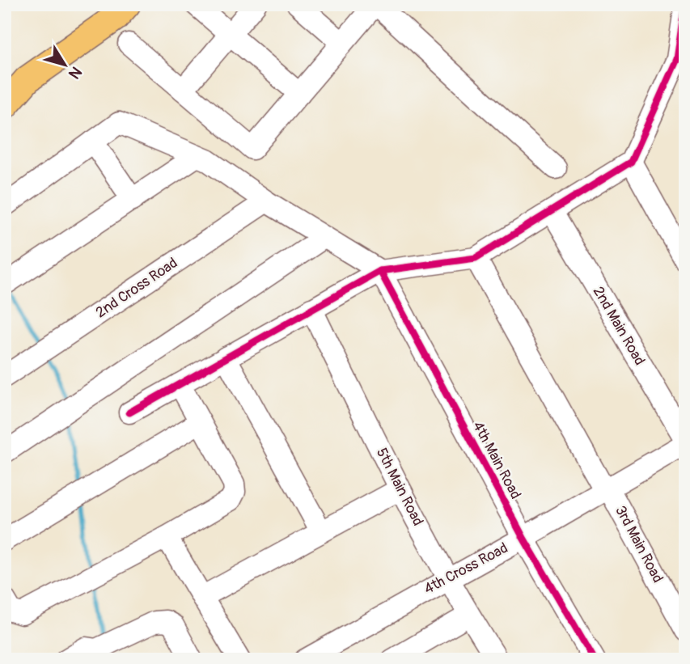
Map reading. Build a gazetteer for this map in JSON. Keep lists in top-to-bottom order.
{
  "streets": {
    "street": [
      "2nd Cross Road",
      "2nd Main Road",
      "4th Main Road",
      "5th Main Road",
      "3rd Main Road",
      "4th Cross Road"
    ]
  },
  "crossings": [
    ["2nd Main Road", "4th Cross Road"],
    ["4th Main Road", "4th Cross Road"],
    ["5th Main Road", "4th Cross Road"],
    ["3rd Main Road", "4th Cross Road"]
  ],
  "north": "bottom right"
}
